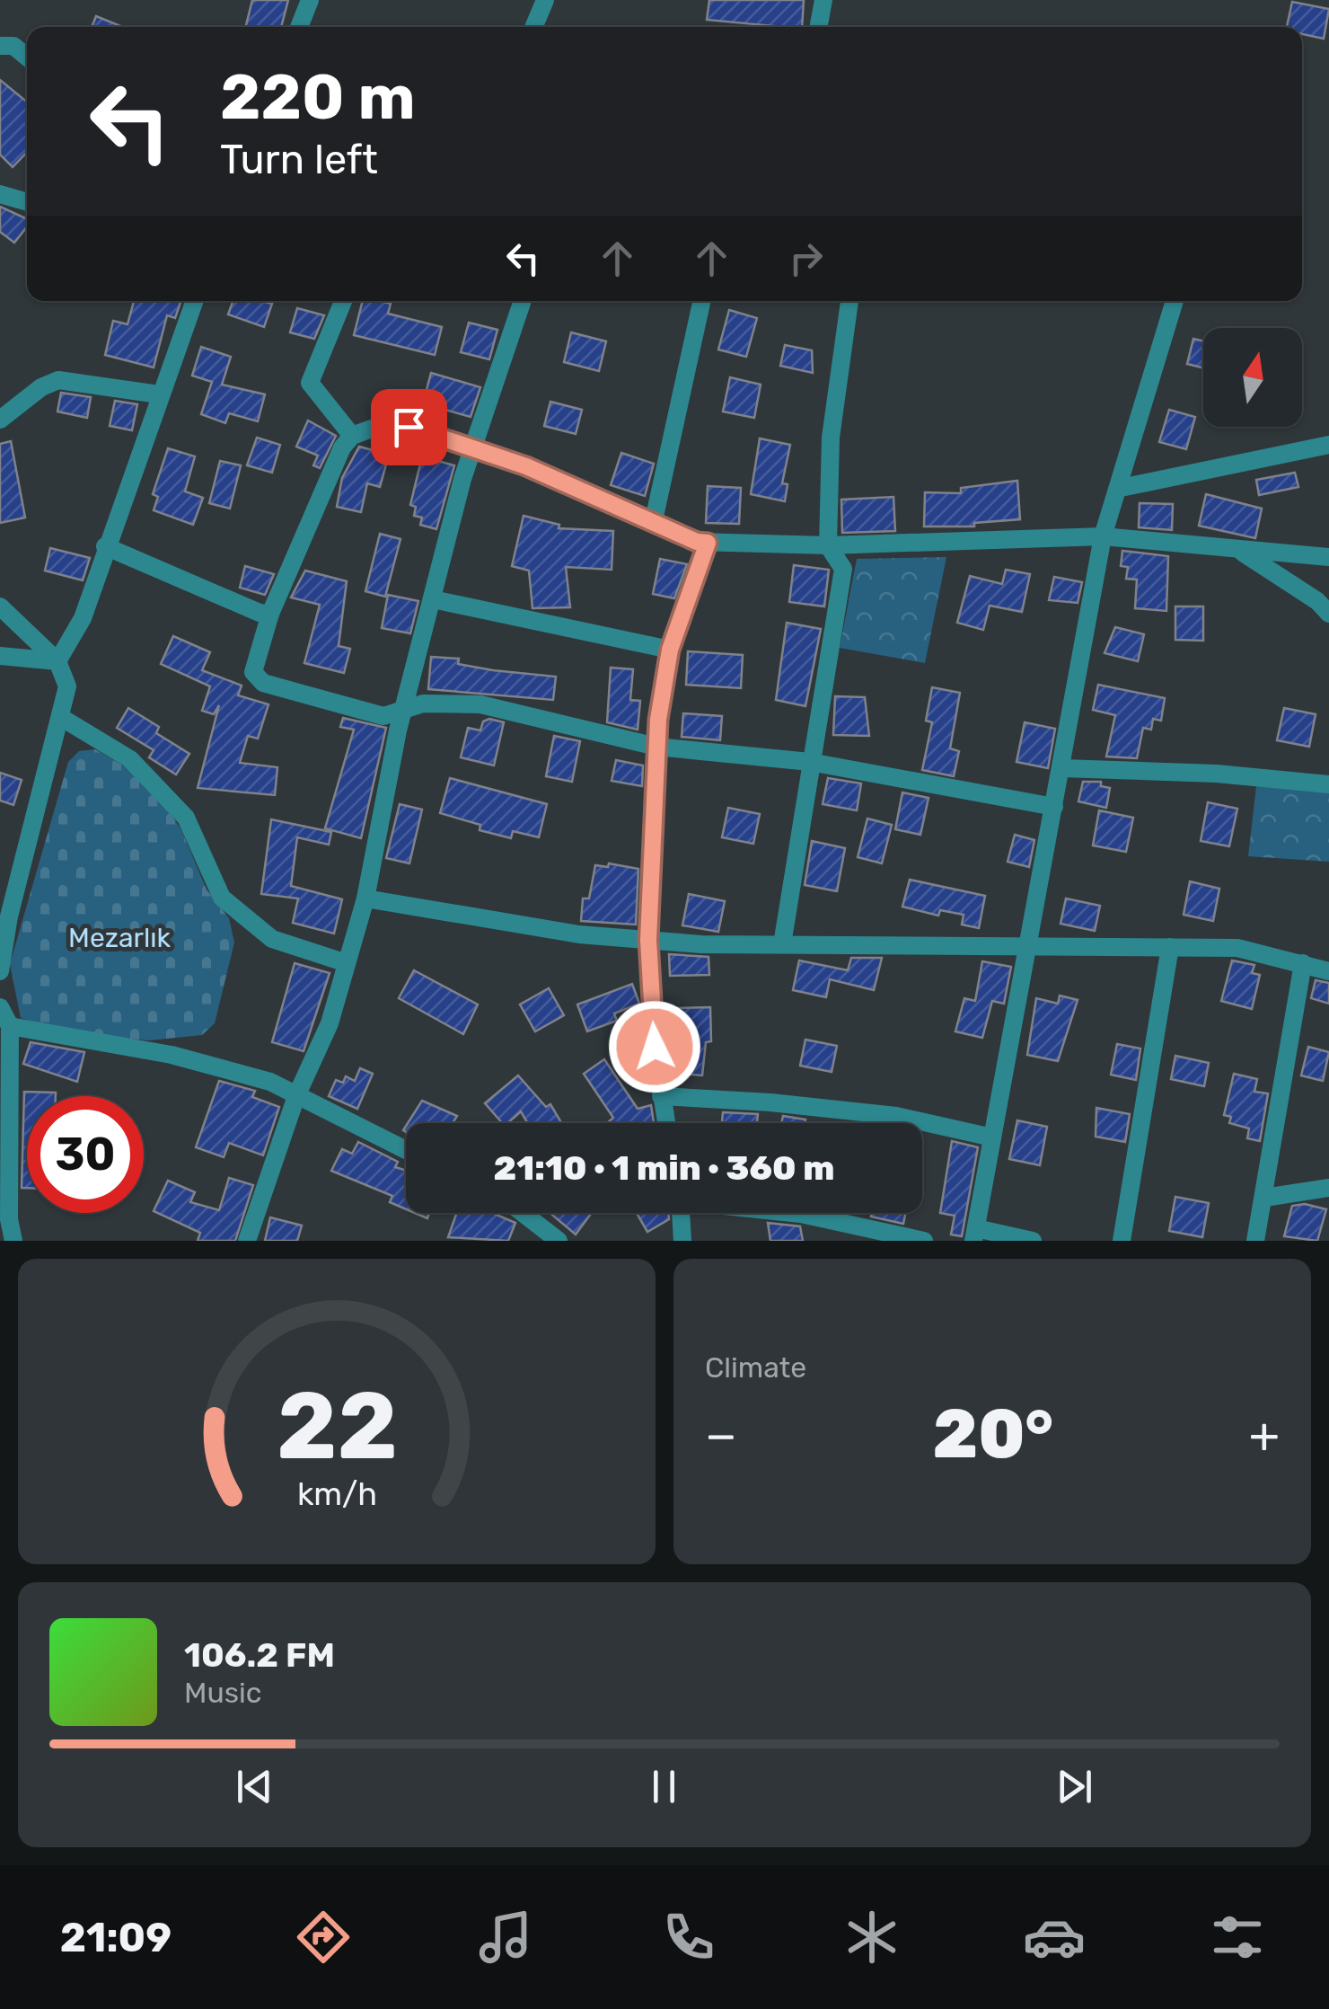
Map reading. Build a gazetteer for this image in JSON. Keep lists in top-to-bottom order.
{
  "parks": ["Mezarlık"],
  "north": "top",
  "page": {
    "turn": ["220 m", "Turn left"],
    "limit": "30",
    "trip": "21:10 · 1 min · 360 m",
    "tile": "Climate",
    "heat": ["−", "20°", "+"],
    "song": ["106.2 FM", "Music"],
    "tabs": "21:09",
    "gauge": ["22", "km/h"]
  }
}
